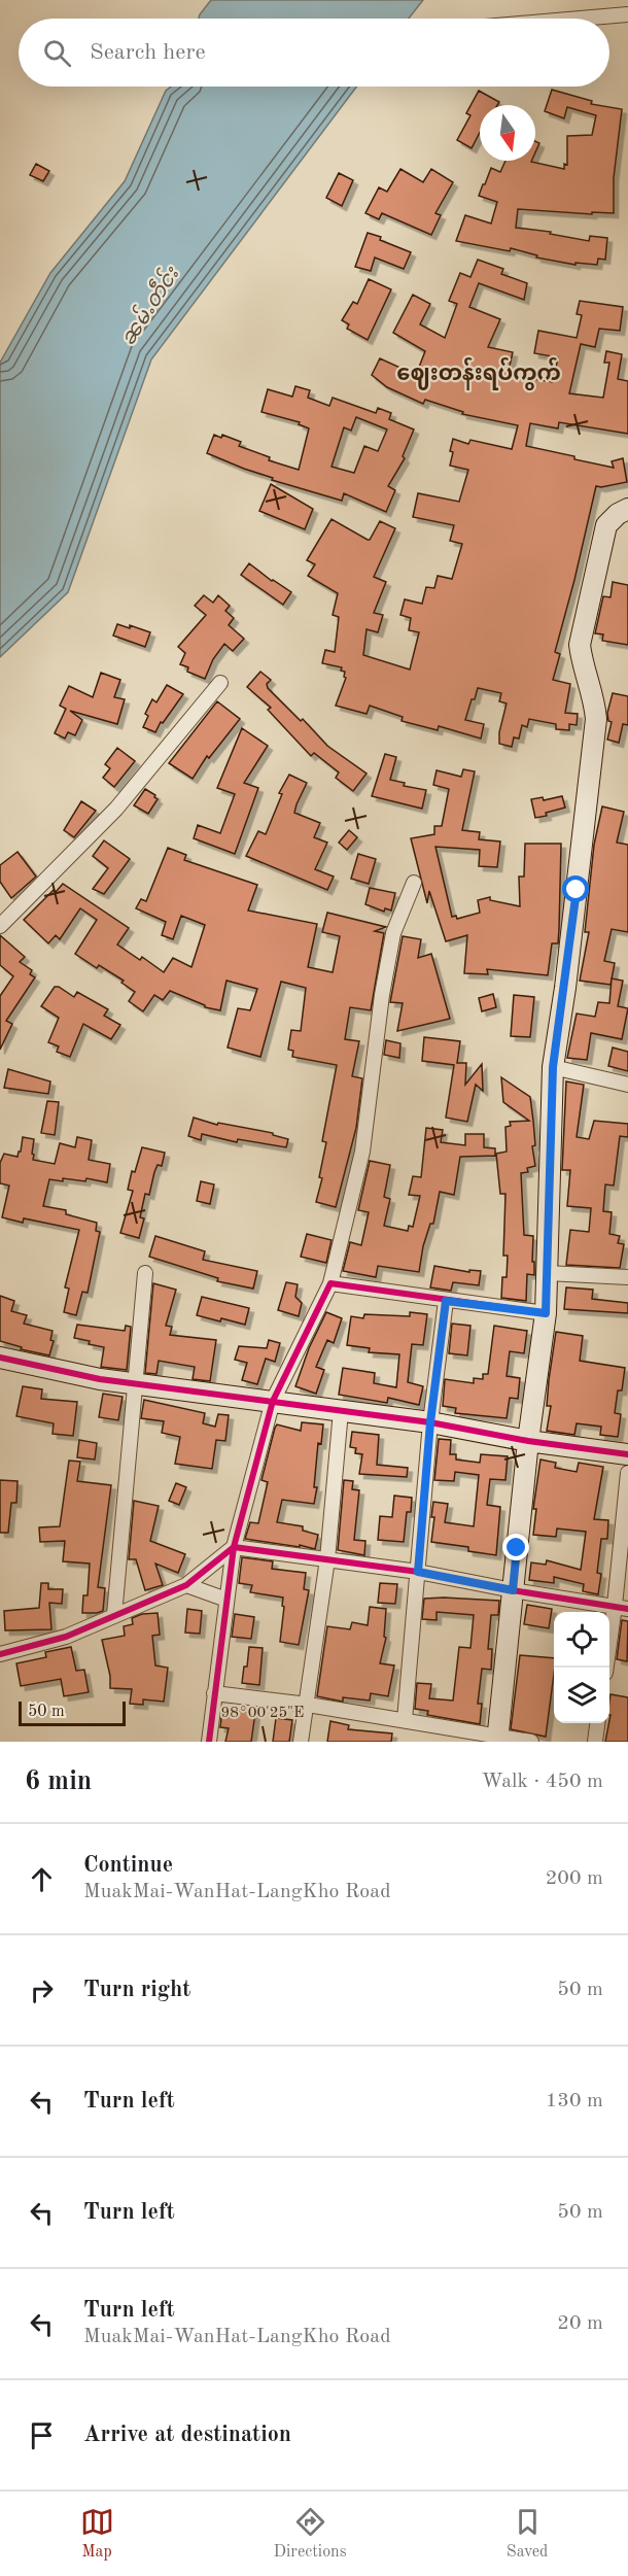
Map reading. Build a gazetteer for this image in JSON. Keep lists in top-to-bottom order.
{
  "districts": ["ဈေးတန်းရပ်ကွက်"],
  "water": ["ၼမ်ႉတဵင်း"],
  "scale_bar": "50 m",
  "north": "bottom",
  "page": {
    "search": "Search here",
    "scale": "50 m",
    "heading": ["6 min", "Walk · 450 m"],
    "list": [
      ["Continue", "MuakMai-WanHat-LangKho Road", "200 m"],
      ["Turn right", "50 m"],
      ["Turn left", "130 m"],
      ["Turn left", "50 m"],
      ["Turn left", "MuakMai-WanHat-LangKho Road", "20 m"],
      "Arrive at destination"
    ],
    "nav": ["Map", "Directions", "Saved"]
  },
  "coordinates": ["98°00'25\"E"]
}
